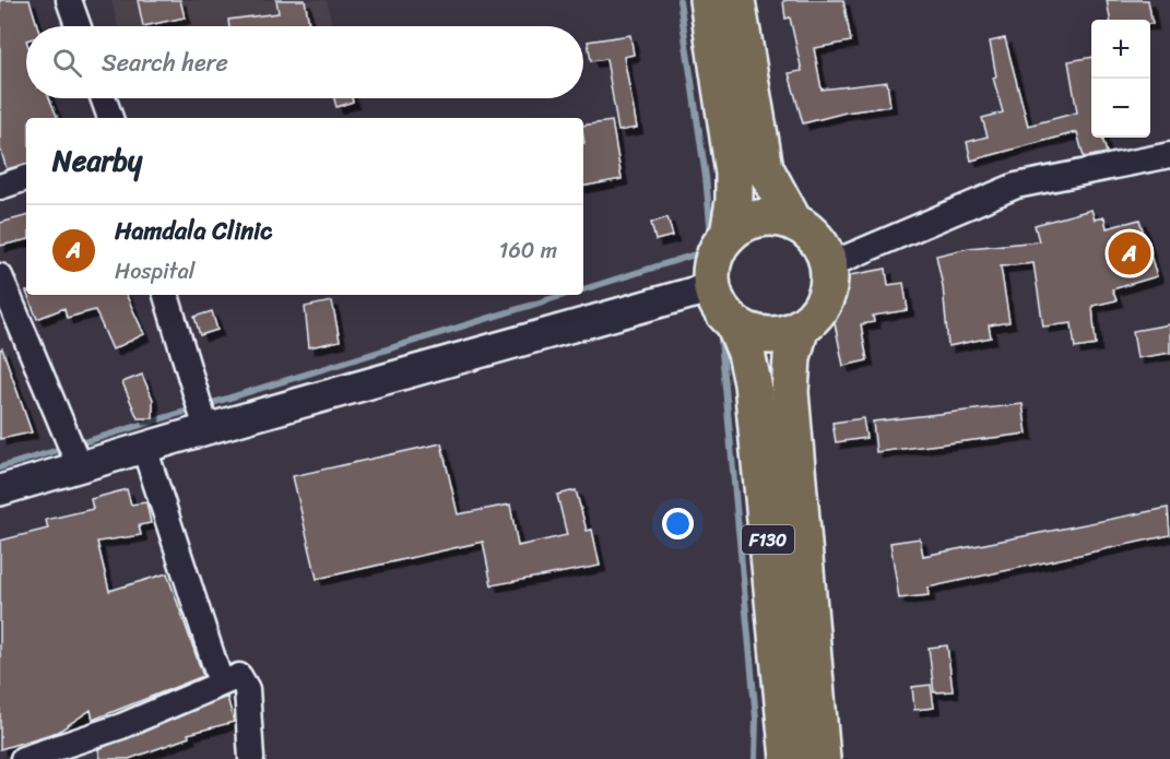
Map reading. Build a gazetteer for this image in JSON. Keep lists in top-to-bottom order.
{
  "streets": {
    "main road": ["F130"]
  },
  "page": {
    "map_buttons": ["+", "−"],
    "search": "Search here",
    "heading": "Nearby",
    "list": [
      {
        "mark": "A",
        "name": "Hamdala Clinic",
        "note": "Hospital",
        "value": "160 m"
      }
    ],
    "pins": "A"
  }
}
